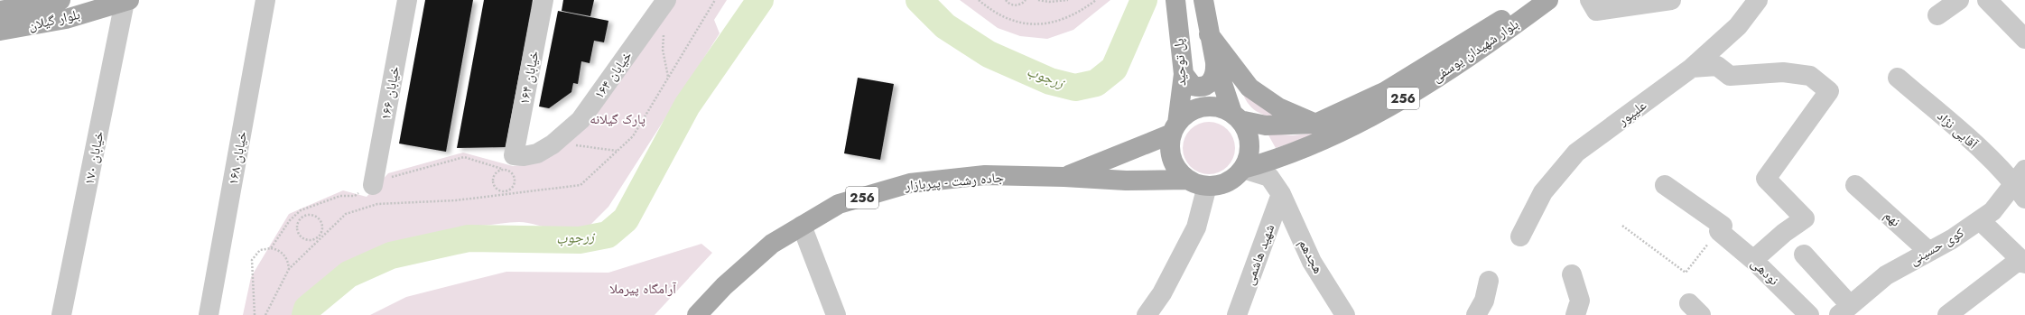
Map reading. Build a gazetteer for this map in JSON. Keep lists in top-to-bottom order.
{
  "streets": {
    "main road": [
      "بلوار گیلان",
      "بلوار شهیدان یوسفی",
      "پل توحید",
      "256",
      "جاده رشت - پیربازار"
    ],
    "street": [
      "خیابان ۱۶۴",
      "۱۶۴ خیابان",
      "خیابان ۱۶۶",
      "علیپور",
      "آقایی نژاد",
      "خیابان ۱۷۰",
      "خیابان ۱۶۸",
      "نهم",
      "کوی حسینی",
      "شهید هاشمی",
      "هجدهم",
      "نودهی"
    ]
  },
  "crossings": [
    ["بلوار گیلان", "خیابان ۱۷۰"],
    ["بلوار شهیدان یوسفی", "پل توحید"],
    ["بلوار شهیدان یوسفی", "256"],
    ["بلوار شهیدان یوسفی", "جاده رشت - پیربازار"],
    ["بلوار شهیدان یوسفی", "هجدهم"],
    ["پل توحید", "256"],
    ["پل توحید", "جاده رشت - پیربازار"],
    ["پل توحید", "هجدهم"],
    ["خیابان ۱۶۴", "۱۶۴ خیابان"],
    ["256", "جاده رشت - پیربازار"],
    ["256", "هجدهم"],
    ["آقایی نژاد", "کوی حسینی"],
    ["جاده رشت - پیربازار", "هجدهم"],
    ["نهم", "کوی حسینی"],
    ["شهید هاشمی", "هجدهم"]
  ],
  "water": ["زرجوب"],
  "parks": ["پارک گیلانه", "آرامگاه پیرملا"]
}
